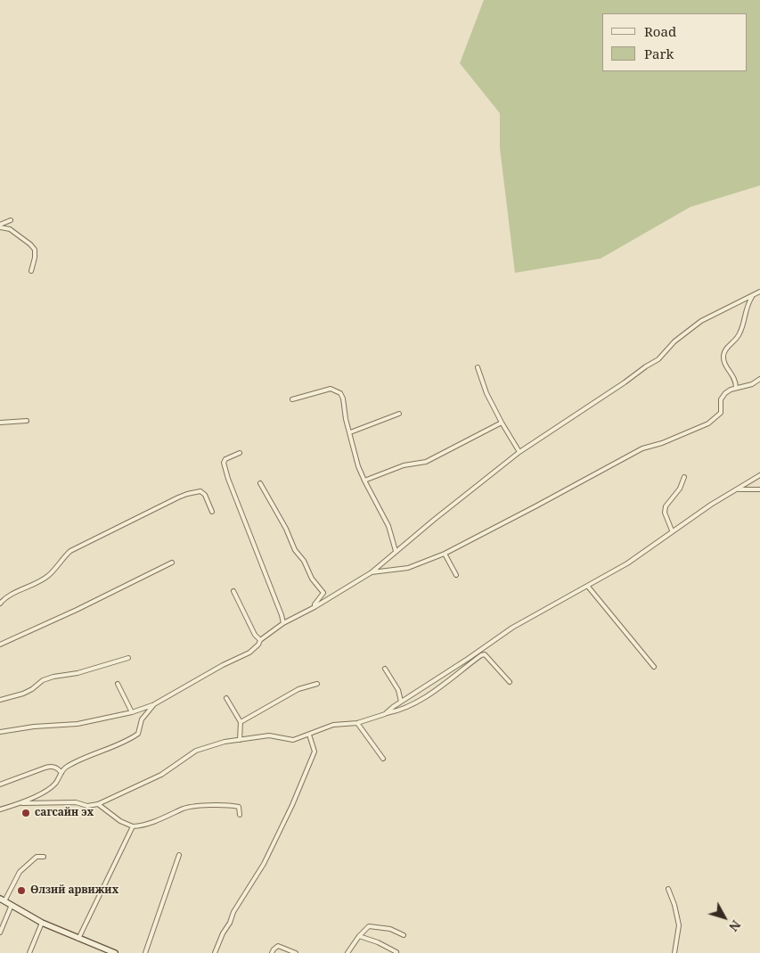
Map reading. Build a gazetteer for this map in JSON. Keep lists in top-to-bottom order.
{
  "places": ["сагсайн эх", "Өлзий арвижих"],
  "legend": ["Road", "Park"],
  "north": "bottom right"
}
